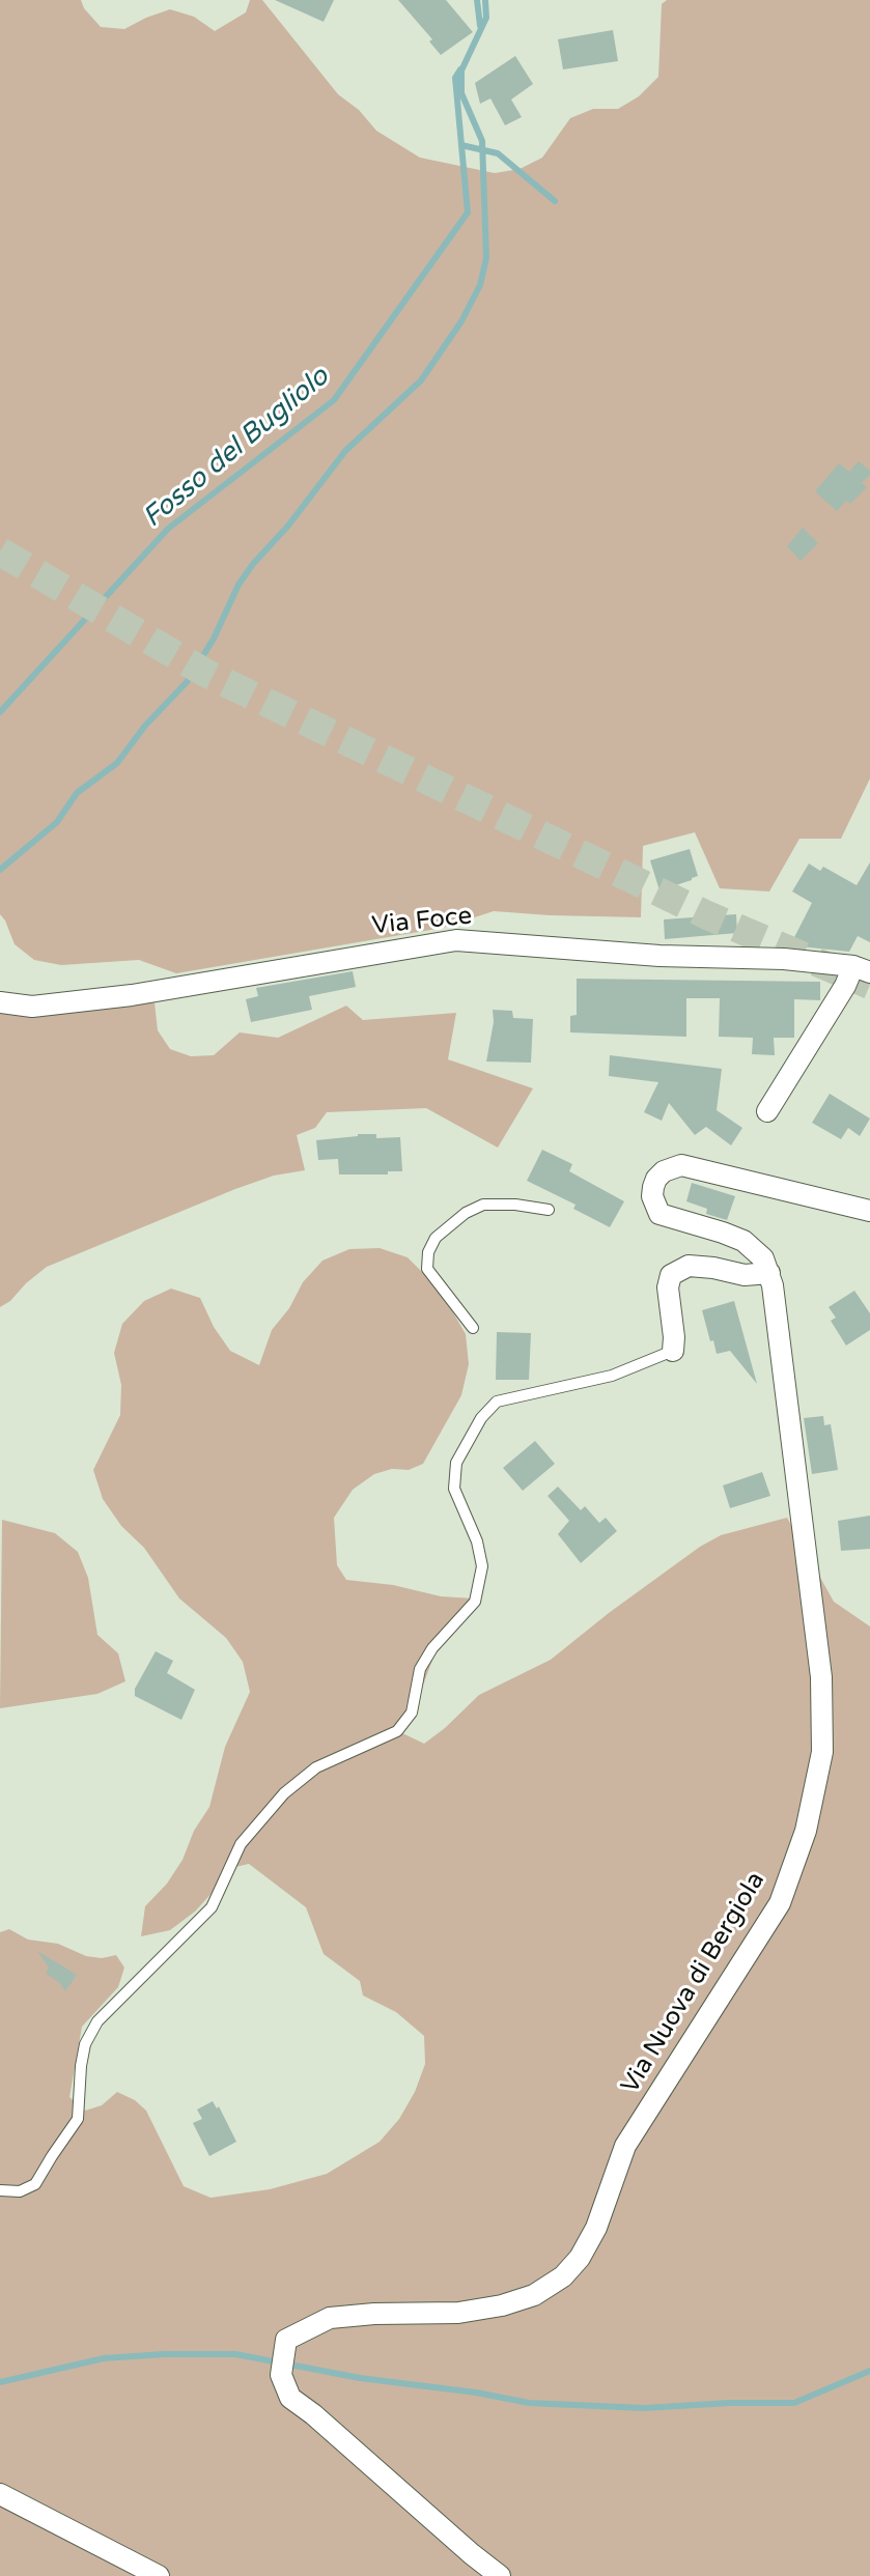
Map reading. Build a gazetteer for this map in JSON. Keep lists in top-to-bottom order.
{
  "streets": {
    "street": ["Via Foce", "Via Nuova di Bergiola"]
  },
  "water": ["Fosso del Bugliolo"]
}
